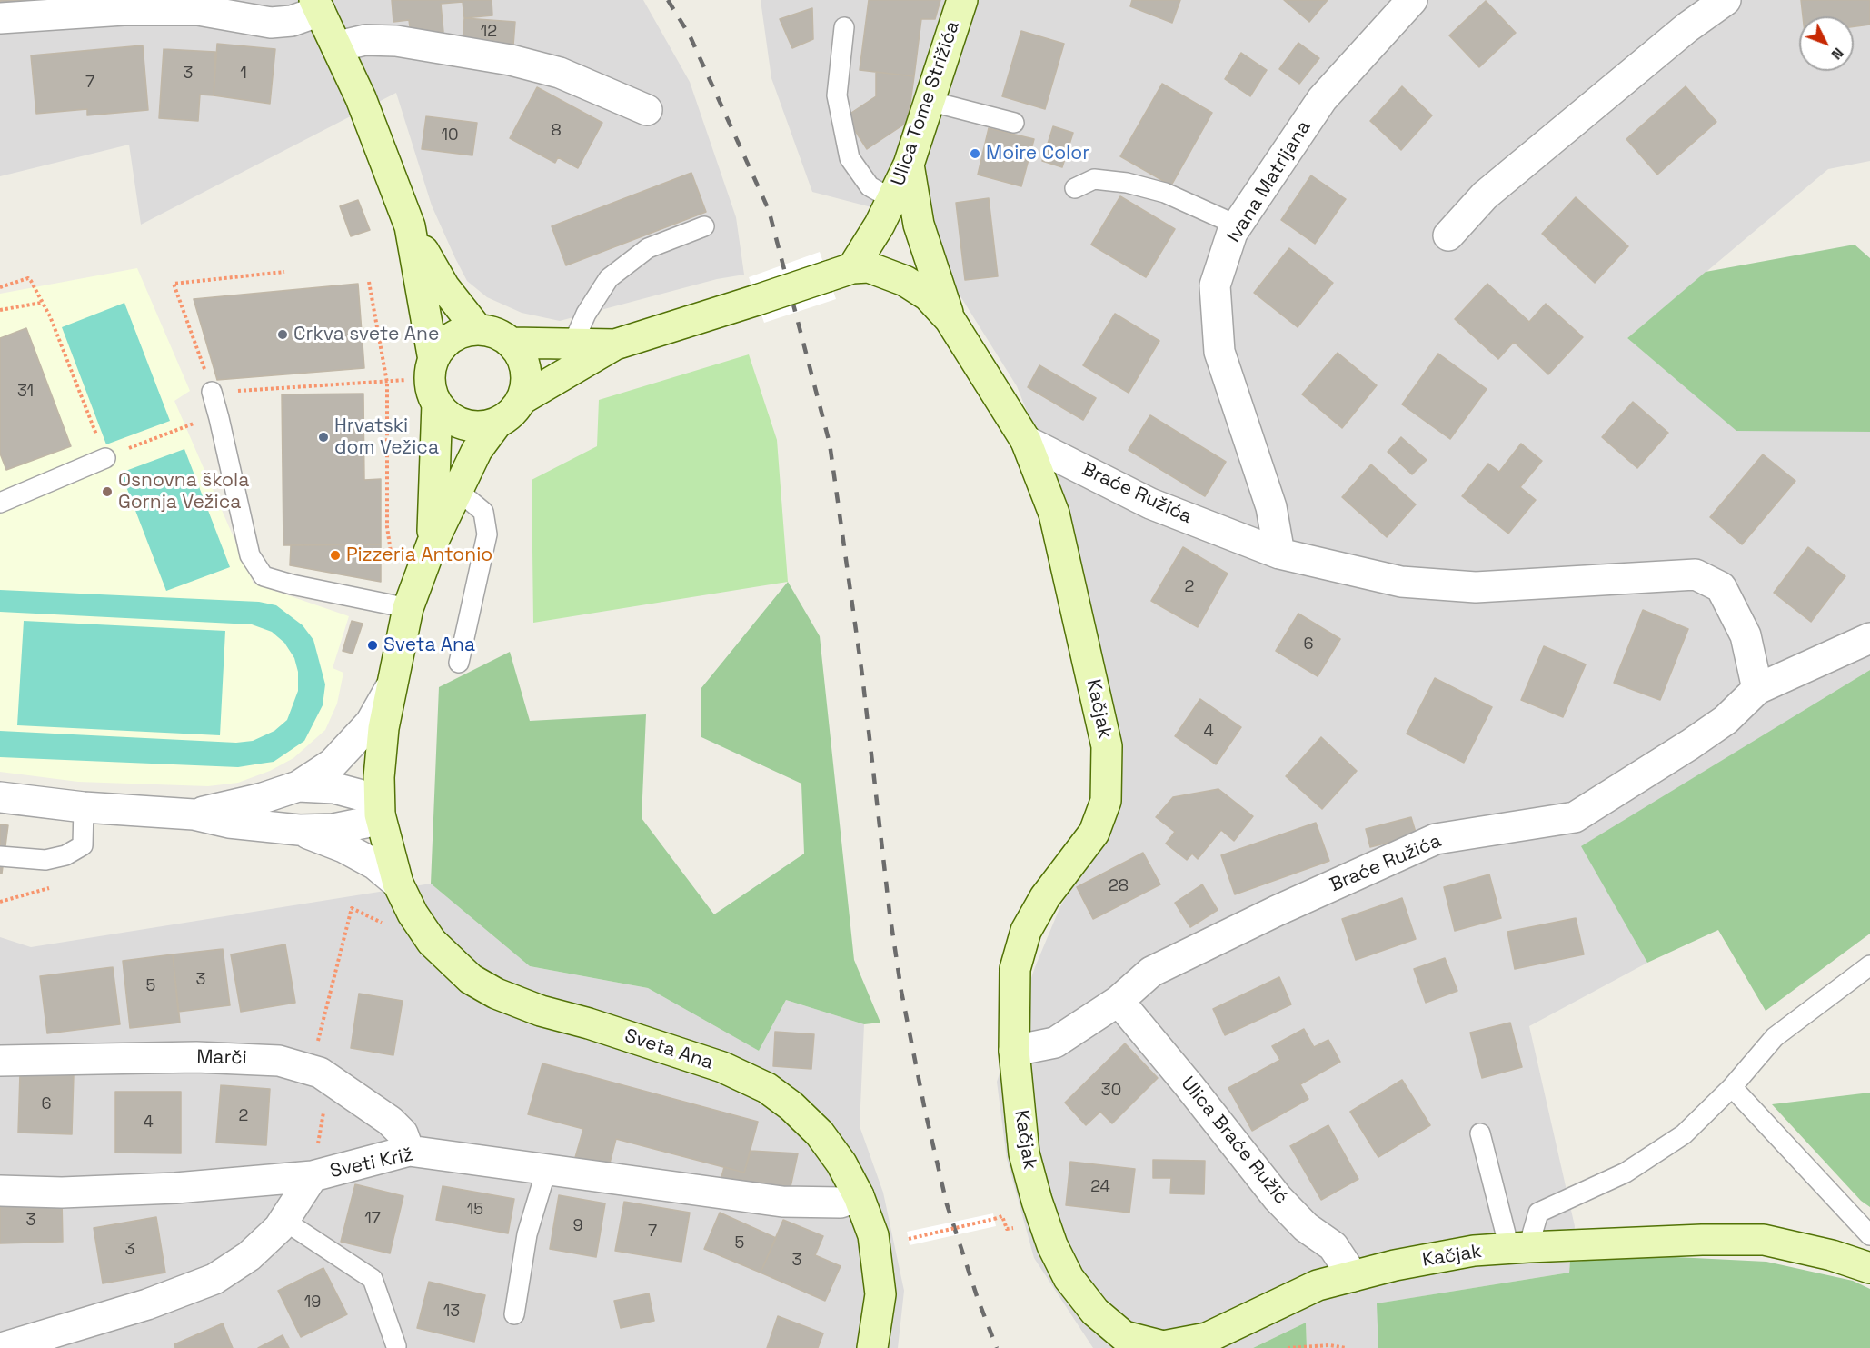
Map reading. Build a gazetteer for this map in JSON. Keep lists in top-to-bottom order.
{
  "streets": {
    "main road": ["Ulica Tome Strižića", "Kačjak", "Sveta Ana"],
    "street": [
      "Ivana Matrljana",
      "Braće Ružića",
      "Marči",
      "Ulica Braće Ružić",
      "Sveti Križ"
    ]
  },
  "crossings": [
    ["Ulica Tome Strižića", "Kačjak"],
    ["Ivana Matrljana", "Braće Ružića"],
    ["Braće Ružića", "Kačjak"],
    ["Braće Ružića", "Ulica Braće Ružić"],
    ["Kačjak", "Ulica Braće Ružić"],
    ["Sveta Ana", "Sveti Križ"],
    ["Marči", "Sveti Križ"]
  ],
  "places": [
    "Moire Color",
    "Crkva svete Ane",
    "Hrvatski dom Vežica",
    "Osnovna škola Gornja Vežica",
    "Pizzeria Antonio",
    "Sveta Ana"
  ],
  "house_numbers": [
    "12",
    "3",
    "1",
    "7",
    "8",
    "10",
    "31",
    "2",
    "6",
    "4",
    "28",
    "3",
    "5",
    "30",
    "6",
    "2",
    "4",
    "24",
    "15",
    "17",
    "3",
    "9",
    "7",
    "5",
    "3",
    "3",
    "19",
    "13"
  ],
  "north": "bottom right"
}
